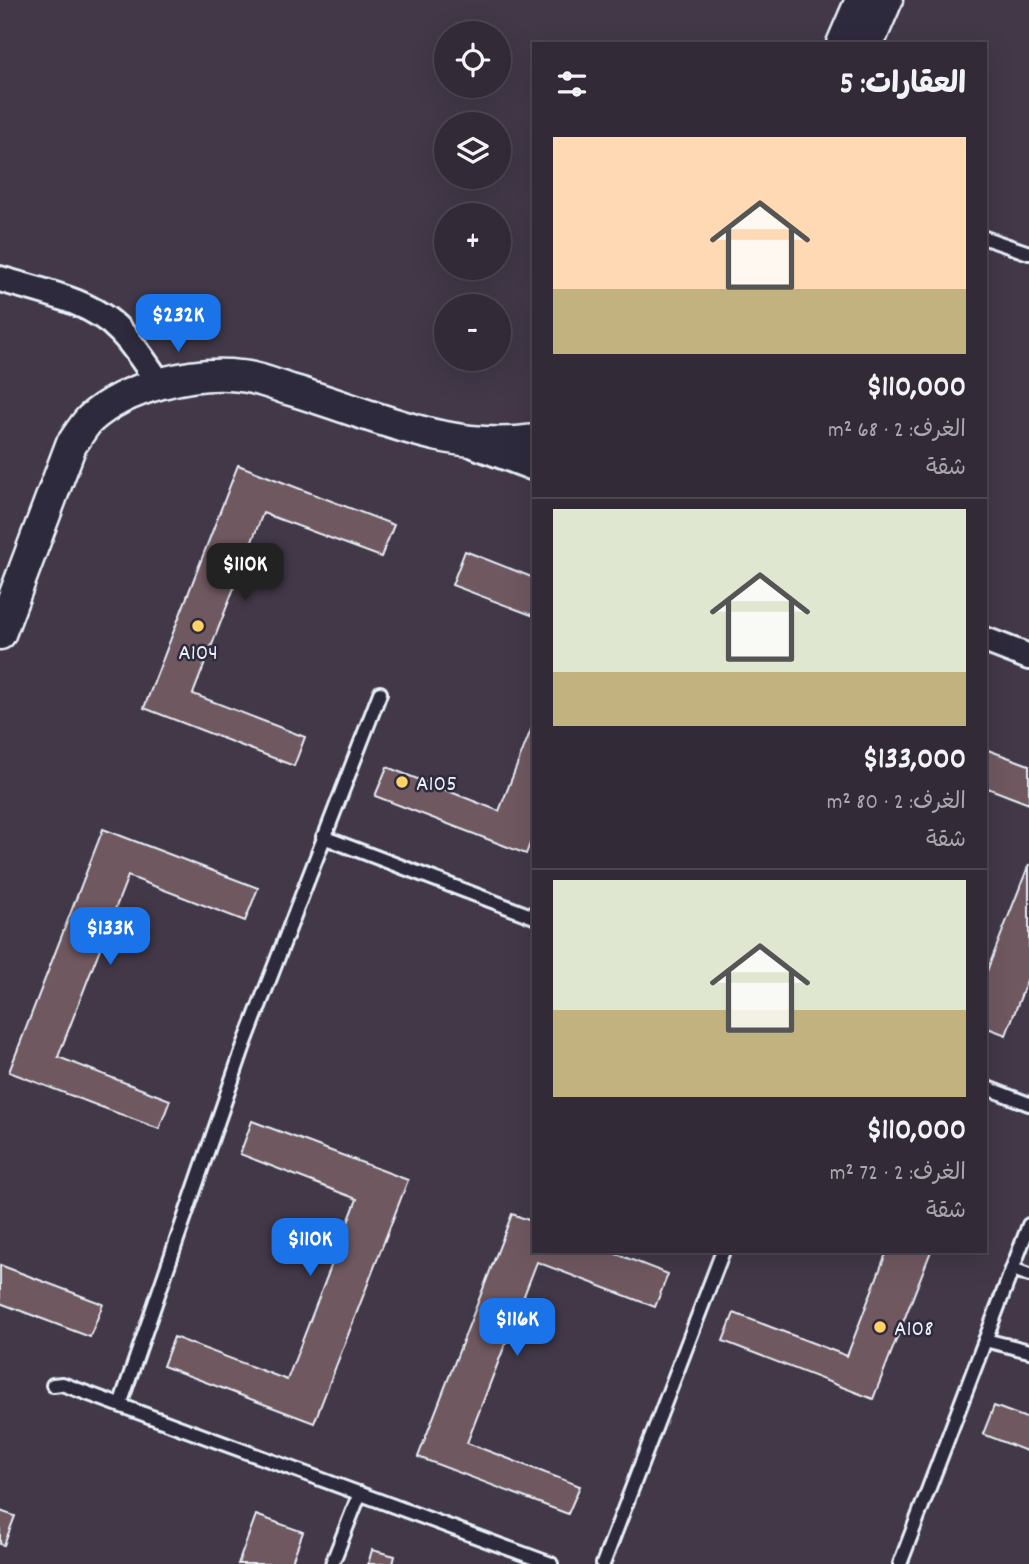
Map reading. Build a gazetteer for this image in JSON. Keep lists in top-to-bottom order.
{
  "places": ["A104", "A105", "A108"],
  "page": {
    "map_buttons": ["+", "−"],
    "heading": "العقارات: 5",
    "list": [
      {
        "name": "$110,000",
        "note": "الغرف: 2 · 68 m² · شقة"
      },
      {
        "name": "$133,000",
        "note": "الغرف: 2 · 80 m² · شقة"
      },
      {
        "name": "$110,000",
        "note": "الغرف: 2 · 72 m² · شقة"
      }
    ],
    "price": [
      "$232K",
      "$110K",
      "$133K",
      "$110K",
      "$116K"
    ]
  }
}
